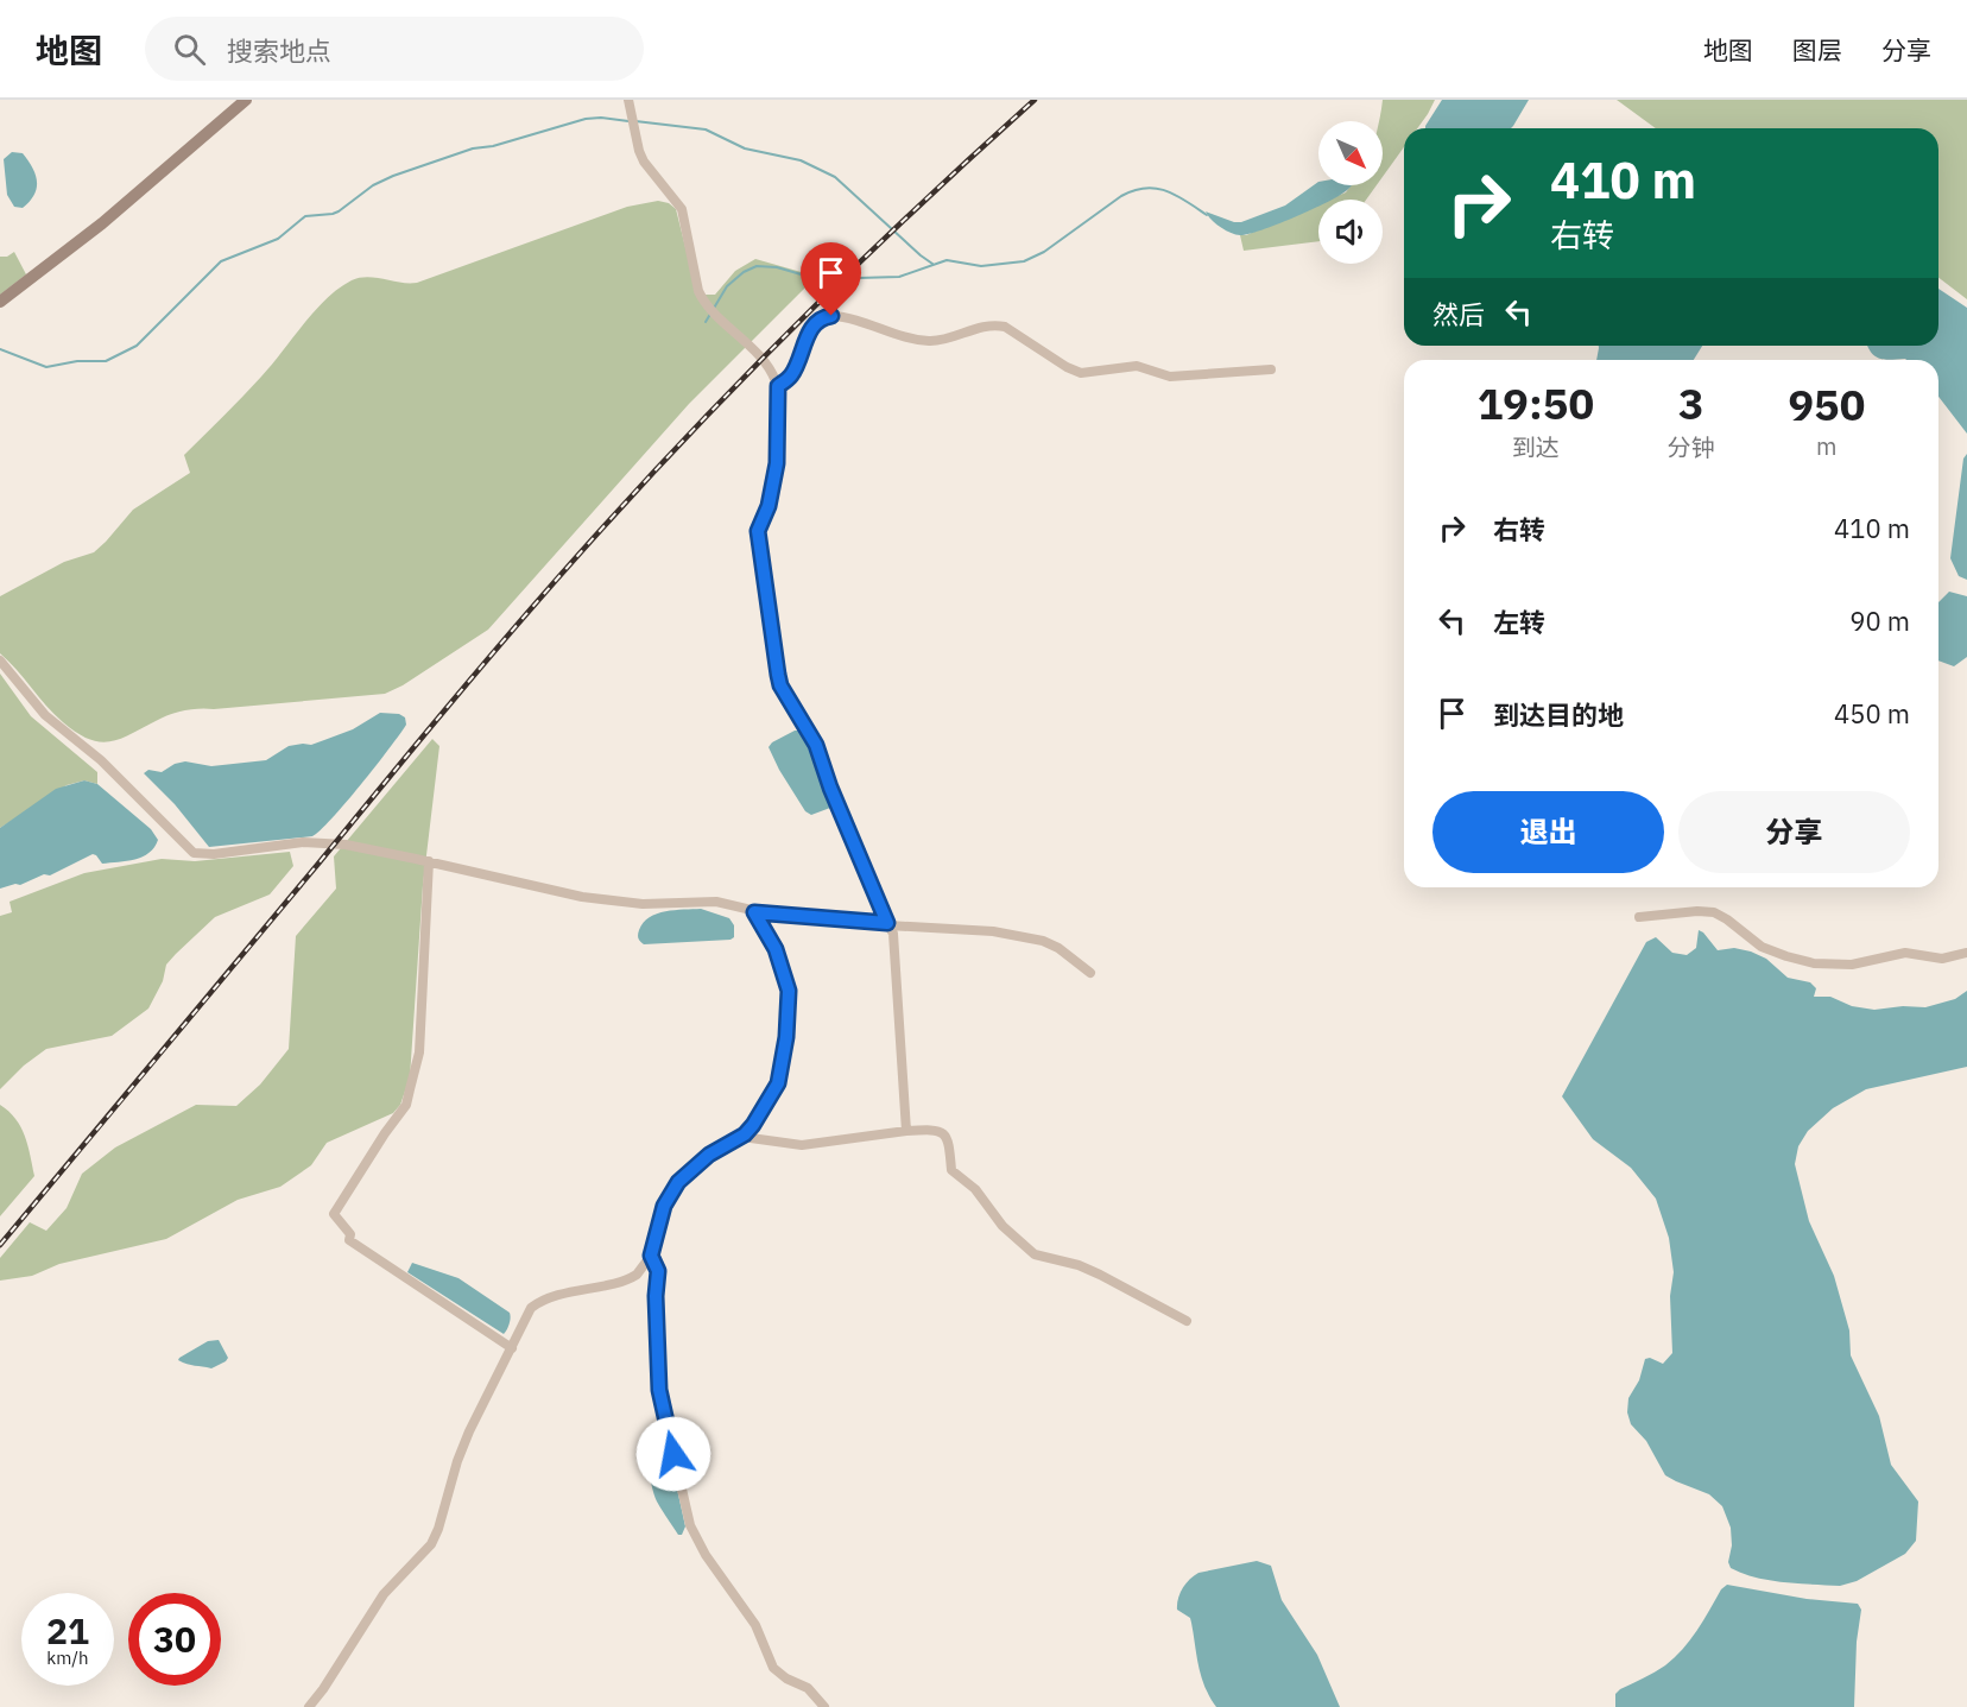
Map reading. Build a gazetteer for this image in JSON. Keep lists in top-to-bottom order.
{
  "north": "bottom right",
  "page": {
    "header": "地图",
    "search": "搜索地点",
    "nav": ["地图", "图层", "分享"],
    "turn": ["410 m", "右转"],
    "then": "然后",
    "eta": [
      "19:50",
      "到达",
      "3",
      "分钟",
      "950",
      "m"
    ],
    "list": [
      {
        "name": "右转",
        "value": "410 m"
      },
      {
        "name": "左转",
        "value": "90 m"
      },
      {
        "name": "到达目的地",
        "value": "450 m"
      }
    ],
    "buttons": ["退出", "分享"],
    "speed": "21 km/h",
    "limit": "30"
  }
}
